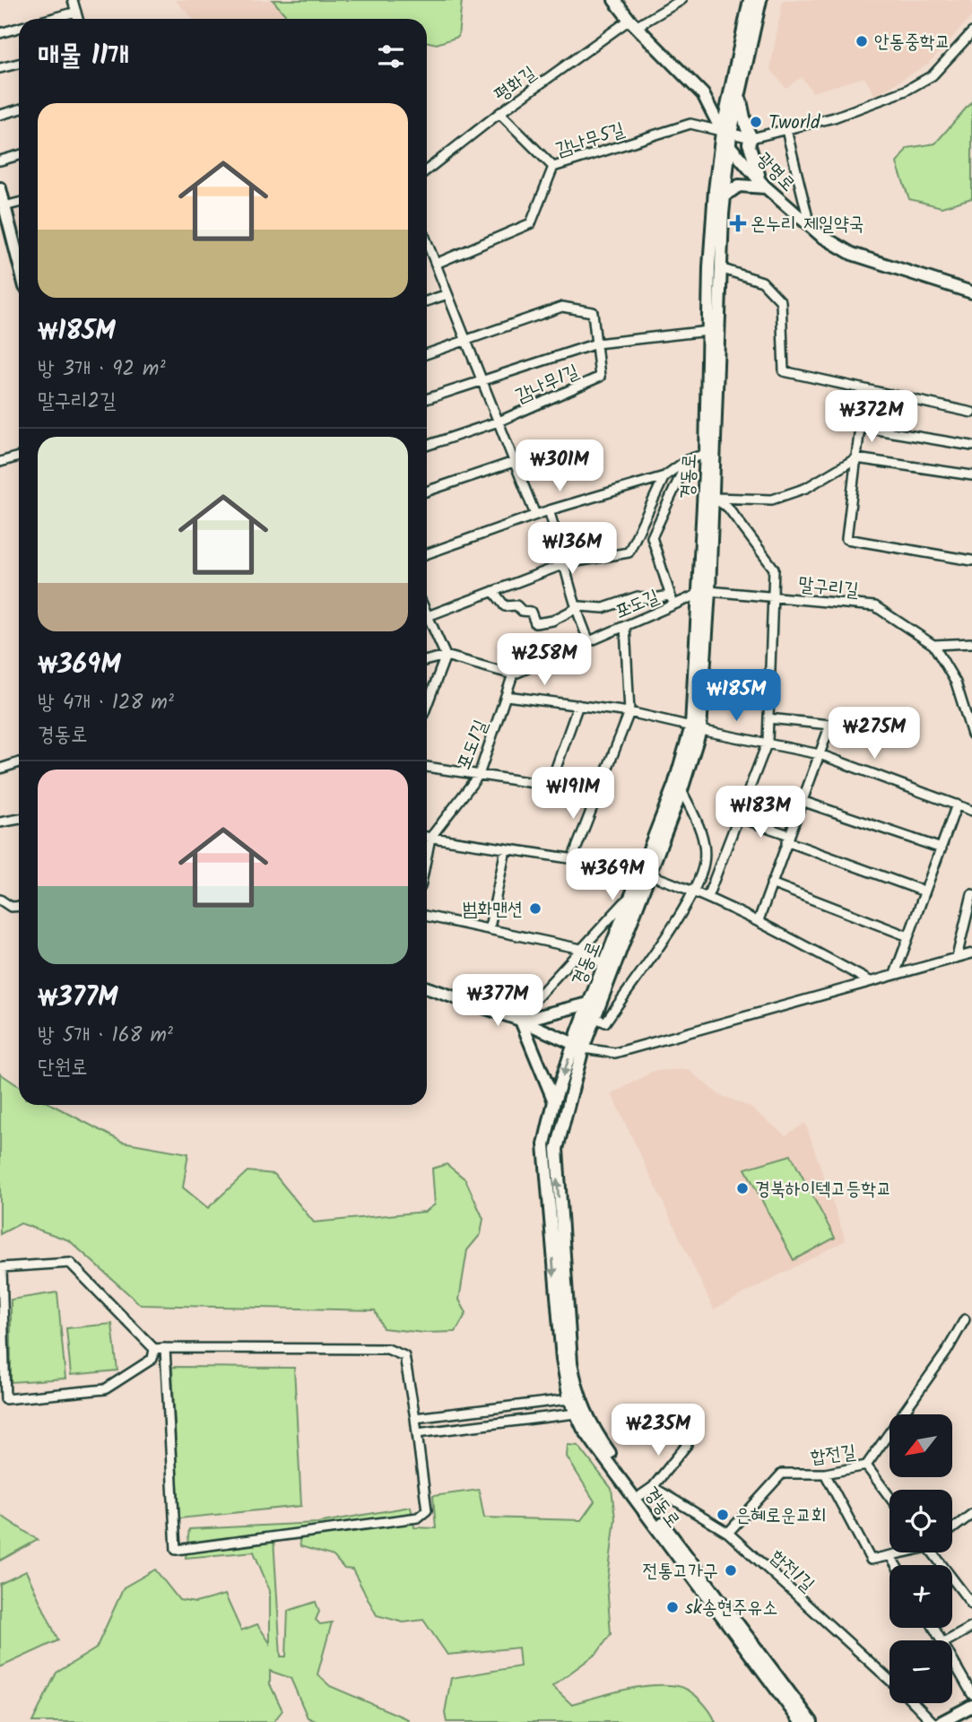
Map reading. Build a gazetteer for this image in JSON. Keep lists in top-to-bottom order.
{
  "streets": {
    "street": [
      "평화길",
      "감나무5길",
      "광명로",
      "감나무1길",
      "경동로",
      "말구리길",
      "포도길",
      "포도1길",
      "합전길",
      "합전1길"
    ]
  },
  "crossings": [
    ["평화길", "광명로"],
    ["감나무5길", "광명로"],
    ["감나무5길", "경동로"],
    ["광명로", "경동로"],
    ["경동로", "말구리길"],
    ["경동로", "포도길"],
    ["말구리길", "포도길"],
    ["포도길", "포도1길"],
    ["합전길", "합전1길"]
  ],
  "places": {
    "other": [
      "안동중학교",
      "Tworld",
      "범화맨션",
      "경북하이텍고등학교",
      "은혜로운교회",
      "전통고가구",
      "sk송현주유소"
    ],
    "health": ["온누리 제일약국"]
  },
  "north": "bottom left",
  "page": {
    "heading": "매물 11개",
    "list": [
      {
        "name": "₩185M",
        "note": "방 3개 · 92 m² · 말구리2길"
      },
      {
        "name": "₩369M",
        "note": "방 4개 · 128 m² · 경동로"
      },
      {
        "name": "₩377M",
        "note": "방 5개 · 168 m² · 단원로"
      }
    ],
    "price": [
      "₩372M",
      "₩301M",
      "₩136M",
      "₩258M",
      "₩185M",
      "₩275M",
      "₩191M",
      "₩183M",
      "₩369M",
      "₩377M",
      "₩235M"
    ],
    "map_buttons": ["+", "−"]
  }
}
